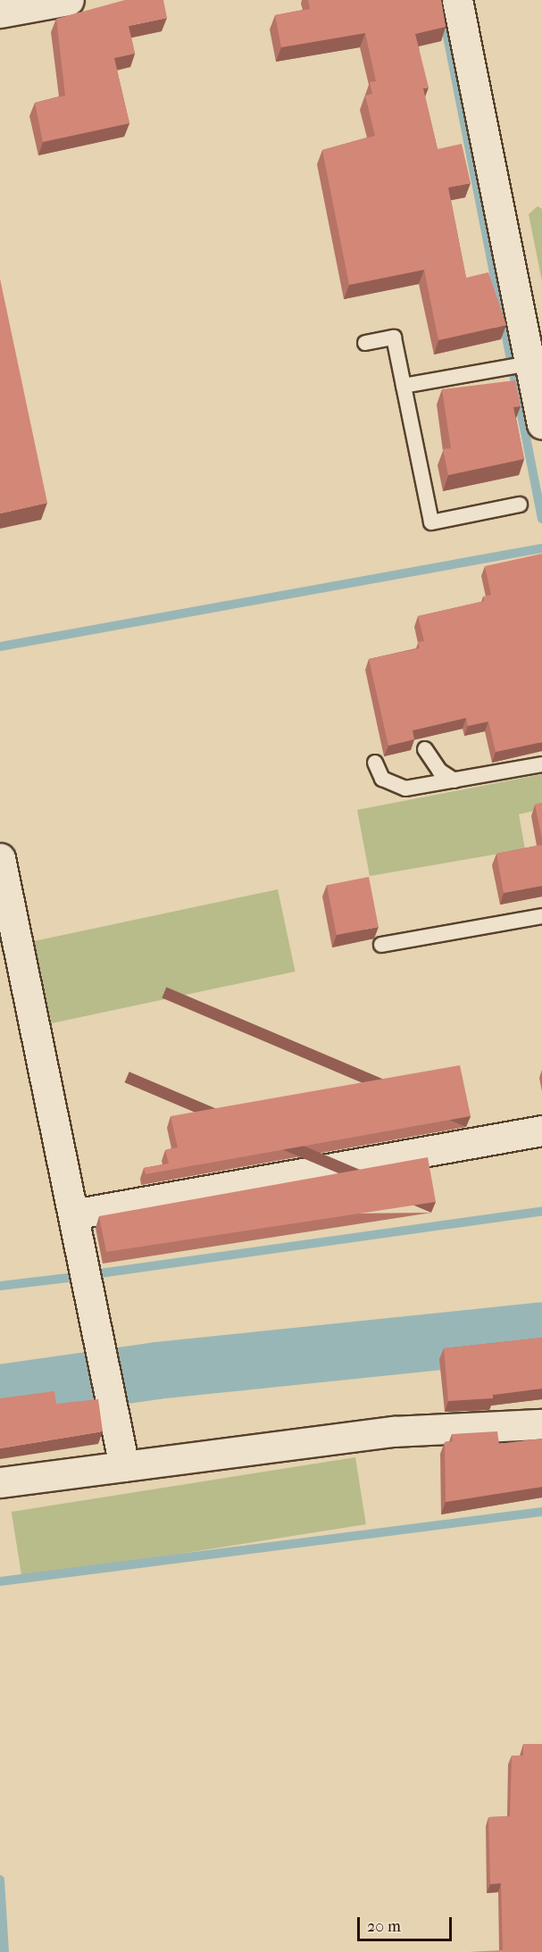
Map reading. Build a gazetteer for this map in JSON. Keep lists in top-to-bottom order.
{
  "scale_bar": "20 m"
}
